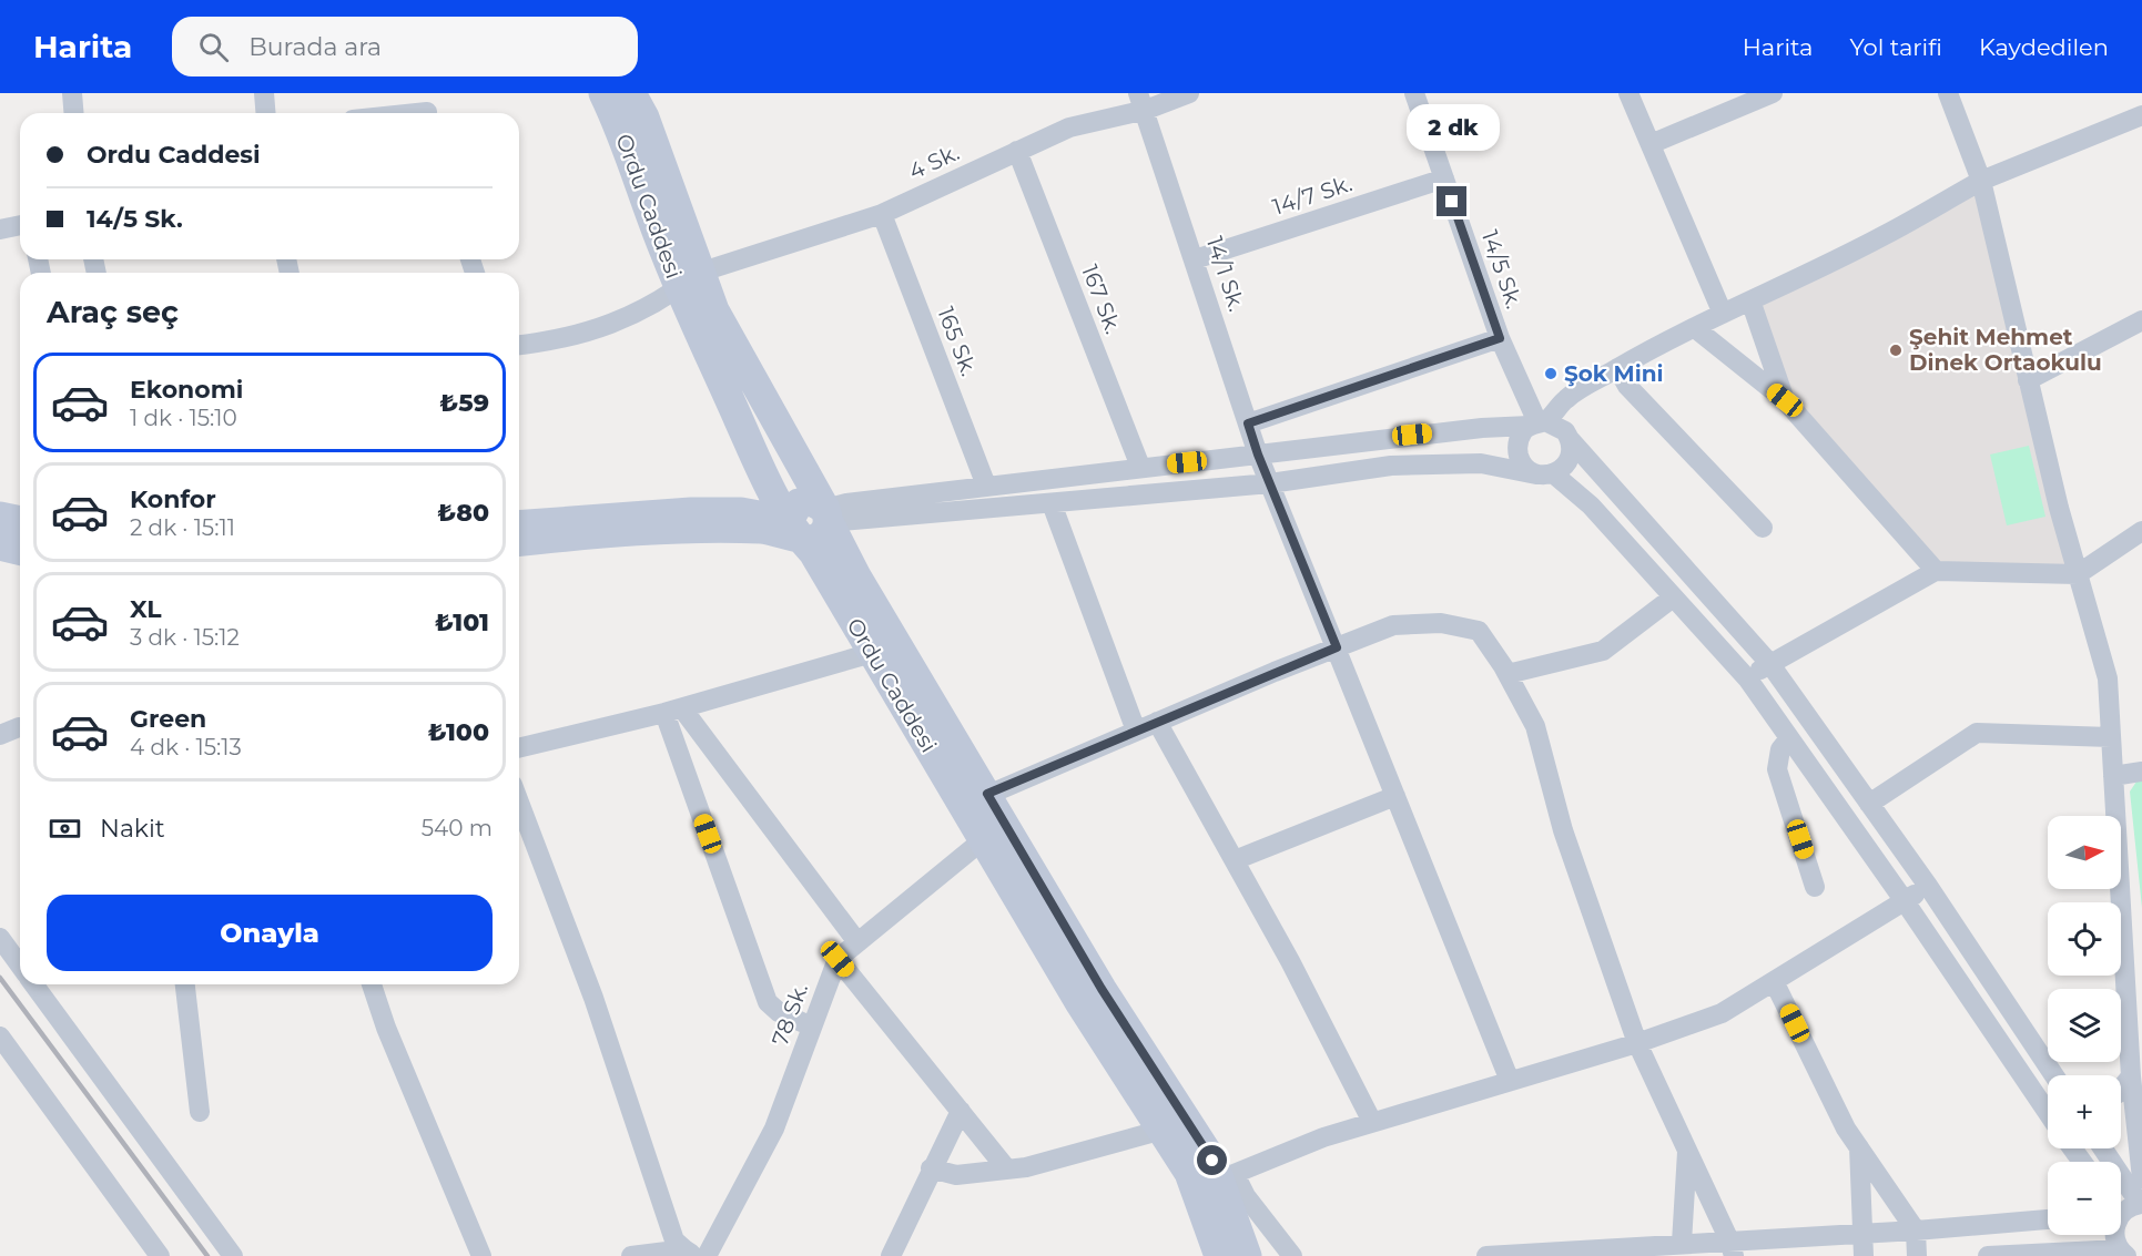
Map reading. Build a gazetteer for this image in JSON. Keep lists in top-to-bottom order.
{
  "streets": {
    "main road": ["Ordu Caddesi"],
    "street": [
      "4 Sk.",
      "14/7 Sk.",
      "14/5 Sk.",
      "14/1 Sk.",
      "167 Sk.",
      "165 Sk.",
      "78 Sk."
    ]
  },
  "crossings": [
    ["4 Sk.", "Ordu Caddesi"],
    ["4 Sk.", "14/1 Sk."],
    ["4 Sk.", "167 Sk."],
    ["4 Sk.", "165 Sk."],
    ["14/7 Sk.", "14/5 Sk."],
    ["14/7 Sk.", "14/1 Sk."],
    ["Ordu Caddesi", "78 Sk."]
  ],
  "places": ["Şehit Mehmet Dinek Ortaokulu", "Şok Mini"],
  "north": "right",
  "page": {
    "header": "Harita",
    "search": "Burada ara",
    "nav": ["Harita", "Yol tarifi", "Kaydedilen"],
    "bubble": "2 dk",
    "banner": ["Ordu Caddesi", "14/5 Sk."],
    "heading": "Araç seç",
    "list": [
      {
        "name": "Ekonomi",
        "note": "1 dk · 15:10",
        "value": "₺59"
      },
      {
        "name": "Konfor",
        "note": "2 dk · 15:11",
        "value": "₺80"
      },
      {
        "name": "XL",
        "note": "3 dk · 15:12",
        "value": "₺101"
      },
      {
        "name": "Green",
        "note": "4 dk · 15:13",
        "value": "₺100"
      }
    ],
    "pay": ["Nakit", "540 m"],
    "map_buttons": ["+", "−"],
    "buttons": "Onayla"
  }
}
